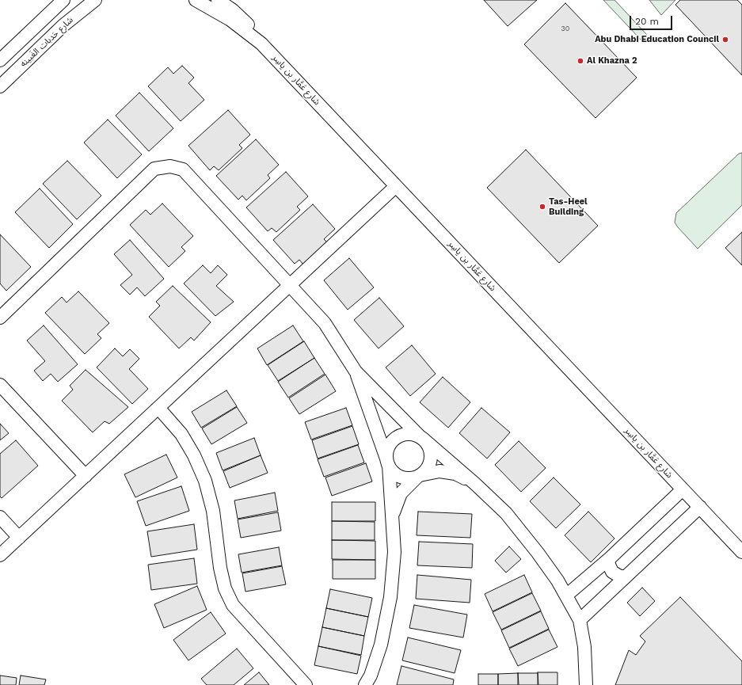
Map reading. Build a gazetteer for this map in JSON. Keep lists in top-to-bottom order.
{
  "streets": {
    "street": ["شارع حَدبات الغَبينه", "شارع عَمَّار بن ياسِر"]
  },
  "places": ["Abu Dhabi Education Council", "Al Khazna 2", "Tas-Heel Building"],
  "house_numbers": ["30"],
  "scale_bar": "20 m"
}
